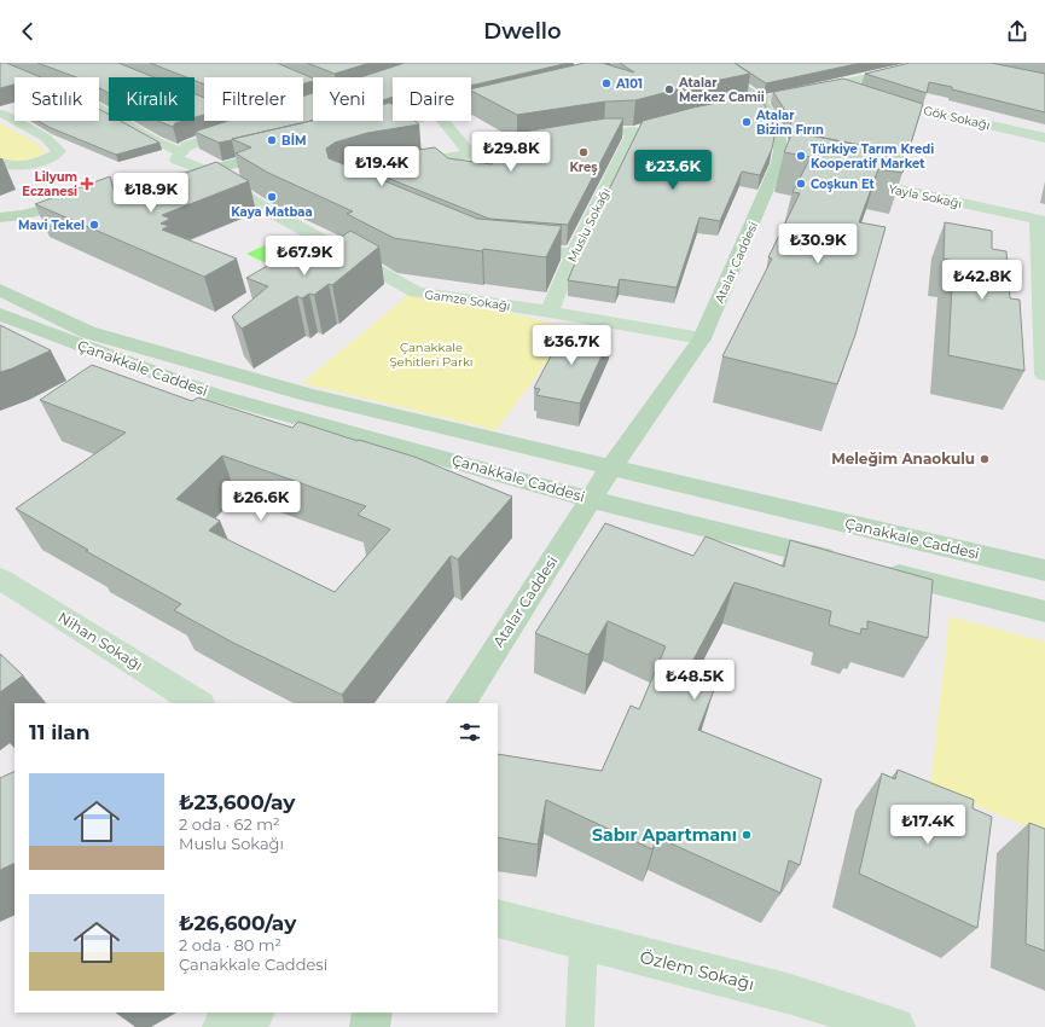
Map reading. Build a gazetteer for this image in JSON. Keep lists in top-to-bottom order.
{
  "streets": {
    "main road": ["Atalar Caddesi", "Çanakkale Caddesi"],
    "street": [
      "Gök Sokağı",
      "Yayla Sokağı",
      "Muslu Sokağı",
      "Gamze Sokağı",
      "Nihan Sokağı",
      "Özlem Sokağı"
    ]
  },
  "crossings": [
    ["Muslu Sokağı", "Gamze Sokağı"],
    ["Atalar Caddesi", "Gamze Sokağı"],
    ["Atalar Caddesi", "Çanakkale Caddesi"]
  ],
  "parks": ["Çanakkale Şehitleri Parkı"],
  "places": {
    "other": [
      "A101",
      "Atalar Merkez Camii",
      "Atalar Bizim Fırın",
      "BİM",
      "Kreş",
      "Türkiye Tarım Kredi Kooperatif Market",
      "Coşkun Et",
      "Kaya Matbaa",
      "Mavi Tekel",
      "Meleğim Anaokulu",
      "Sabır Apartmanı"
    ],
    "health": ["Lilyum Eczanesi"]
  },
  "page": {
    "header": "Dwello",
    "chip": [
      "Satılık",
      "Kiralık",
      "Filtreler",
      "Yeni",
      "Daire"
    ],
    "price": [
      "₺29.8K",
      "₺19.4K",
      "₺23.6K",
      "₺18.9K",
      "₺30.9K",
      "₺67.9K",
      "₺42.8K",
      "₺36.7K",
      "₺26.6K",
      "₺48.5K",
      "₺17.4K"
    ],
    "heading": "11 ilan",
    "list": [
      {
        "name": "₺23,600/ay",
        "note": "2 oda · 62 m² · Muslu Sokağı"
      },
      {
        "name": "₺26,600/ay",
        "note": "2 oda · 80 m² · Çanakkale Caddesi"
      }
    ]
  }
}
